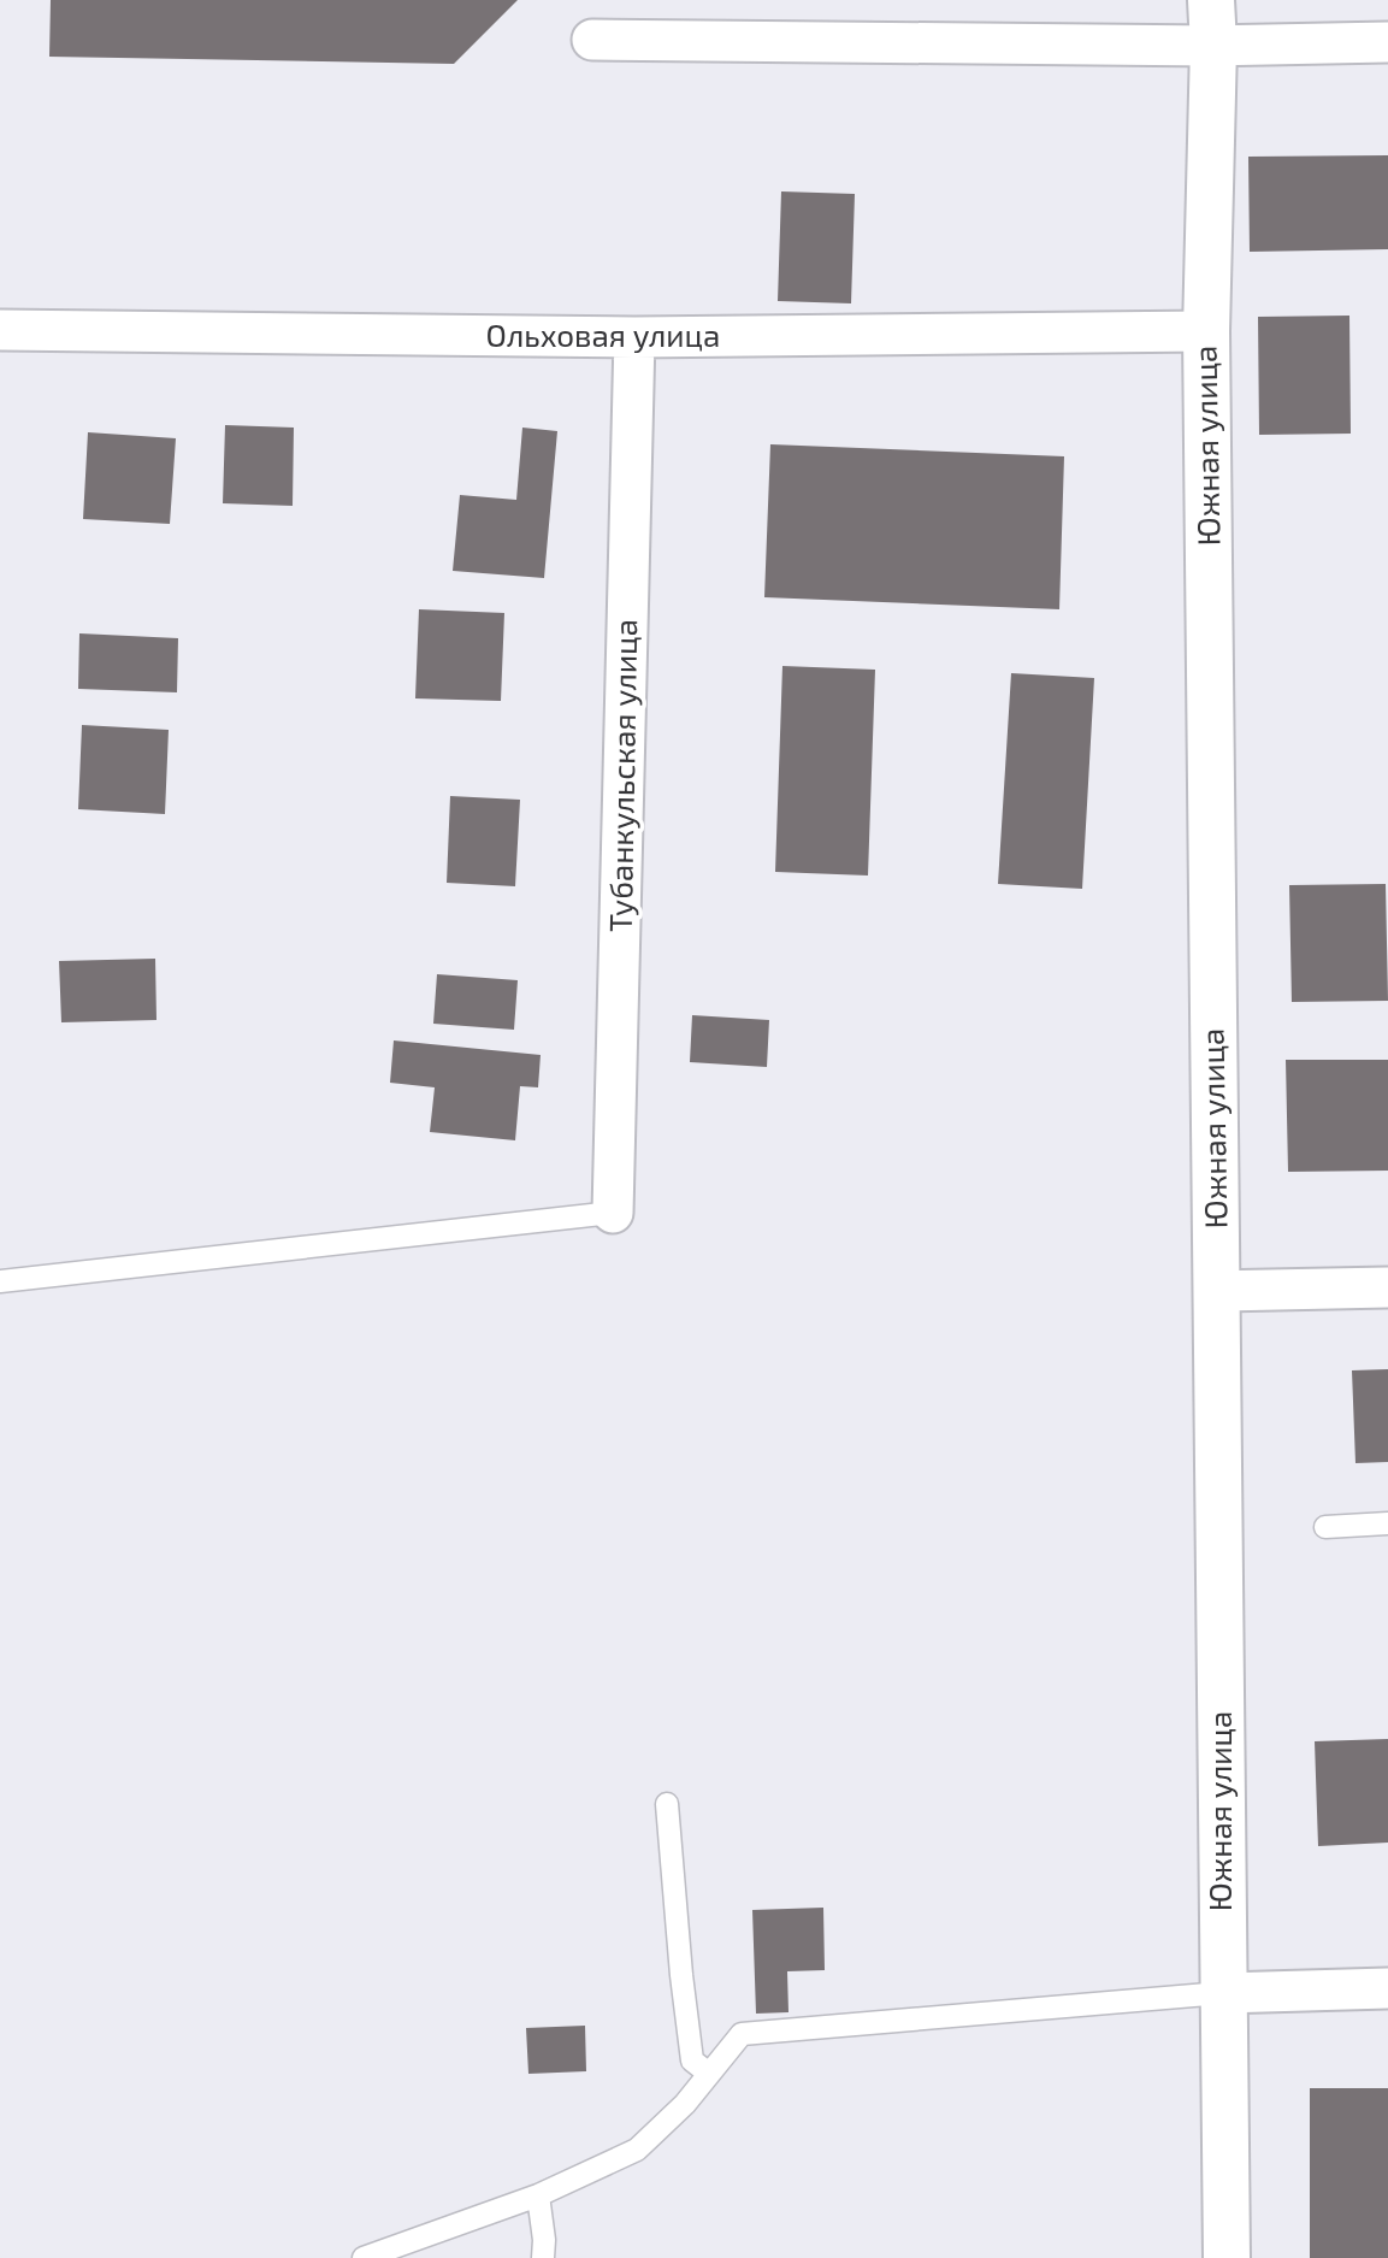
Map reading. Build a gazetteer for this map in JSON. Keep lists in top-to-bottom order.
{
  "streets": {
    "street": ["Ольховая улица", "Южная улица", "Тубанкульская улица"]
  },
  "crossings": [
    ["Ольховая улица", "Южная улица"],
    ["Ольховая улица", "Тубанкульская улица"]
  ]
}
